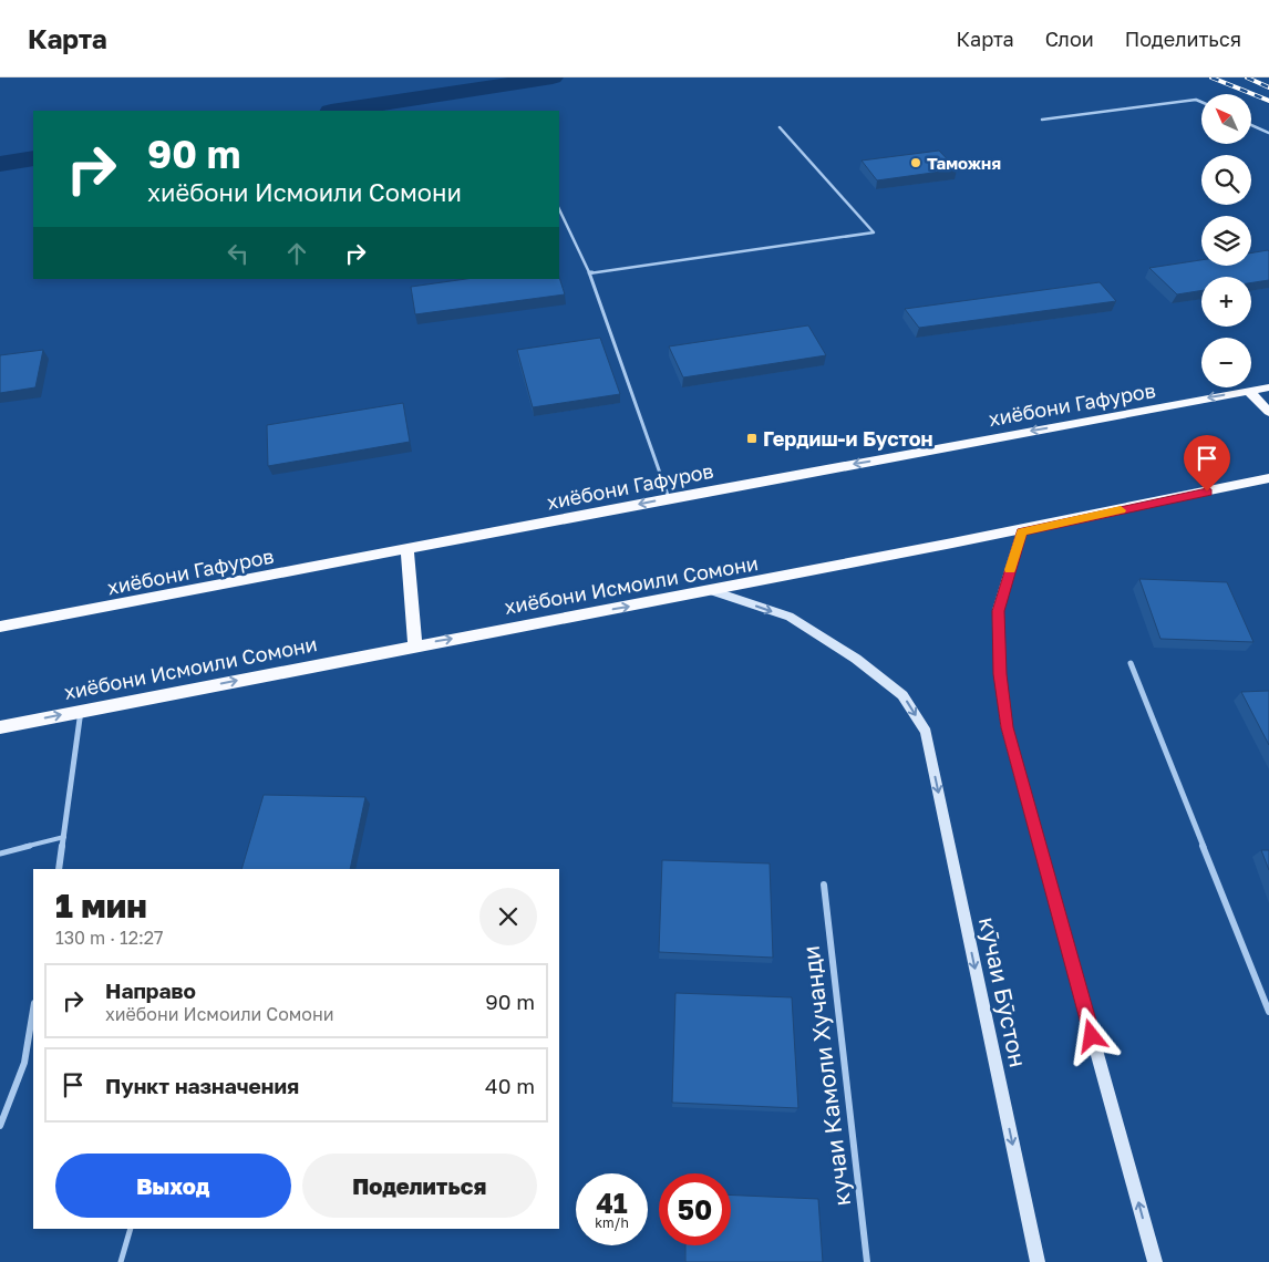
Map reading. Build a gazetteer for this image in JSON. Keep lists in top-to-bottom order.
{
  "streets": {
    "highway": ["хиёбони Гафуров", "хиёбони Исмоили Сомони"],
    "main road": ["кӯчаи Бӯстон"],
    "street": ["кучаи Камоли Хучанди"]
  },
  "crossings": [
    ["хиёбони Исмоили Сомони", "кӯчаи Бӯстон"]
  ],
  "one_way": ["хиёбони Гафуров", "хиёбони Исмоили Сомони"],
  "places": {
    "other": ["Таможня"],
    "transit": ["Гердиш-и Бустон"]
  },
  "north": "top left",
  "page": {
    "header": "Карта",
    "nav": ["Карта", "Слои", "Поделиться"],
    "map_buttons": ["+", "−"],
    "turn": ["90 m", "хиёбони Исмоили Сомони"],
    "heading": ["1 мин", "130 m · 12:27"],
    "list": [
      {
        "name": "Направо",
        "note": "хиёбони Исмоили Сомони",
        "value": "90 m"
      },
      {
        "name": "Пункт назначения",
        "value": "40 m"
      }
    ],
    "buttons": ["Выход", "Поделиться"],
    "speed": "41 km/h",
    "limit": "50"
  }
}
